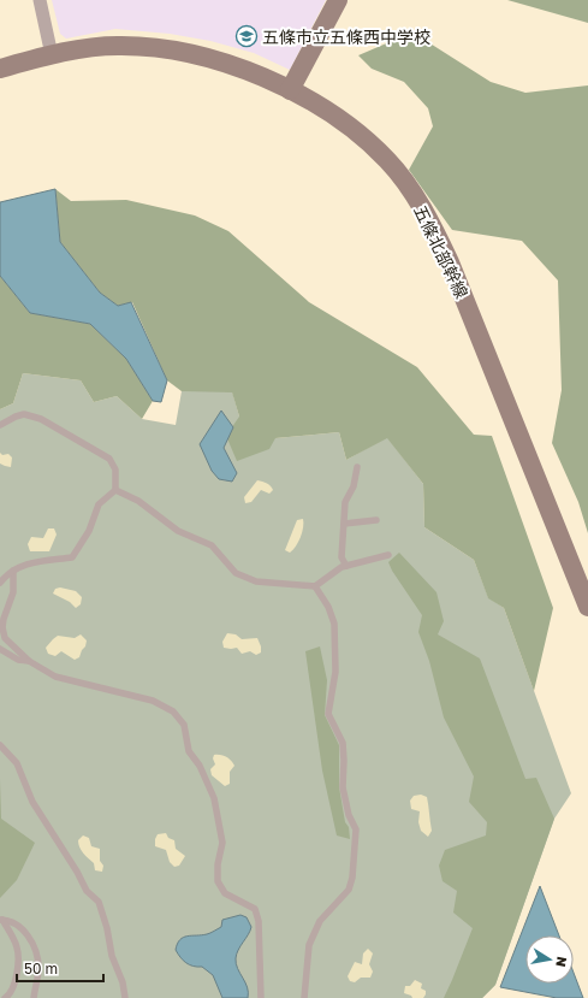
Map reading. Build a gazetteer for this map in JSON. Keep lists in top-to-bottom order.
{
  "streets": {
    "street": ["五條北部幹線"]
  },
  "places": {
    "school or university": ["五條市立五條西中学校"]
  },
  "scale_bar": "50 m",
  "north": "right"
}
